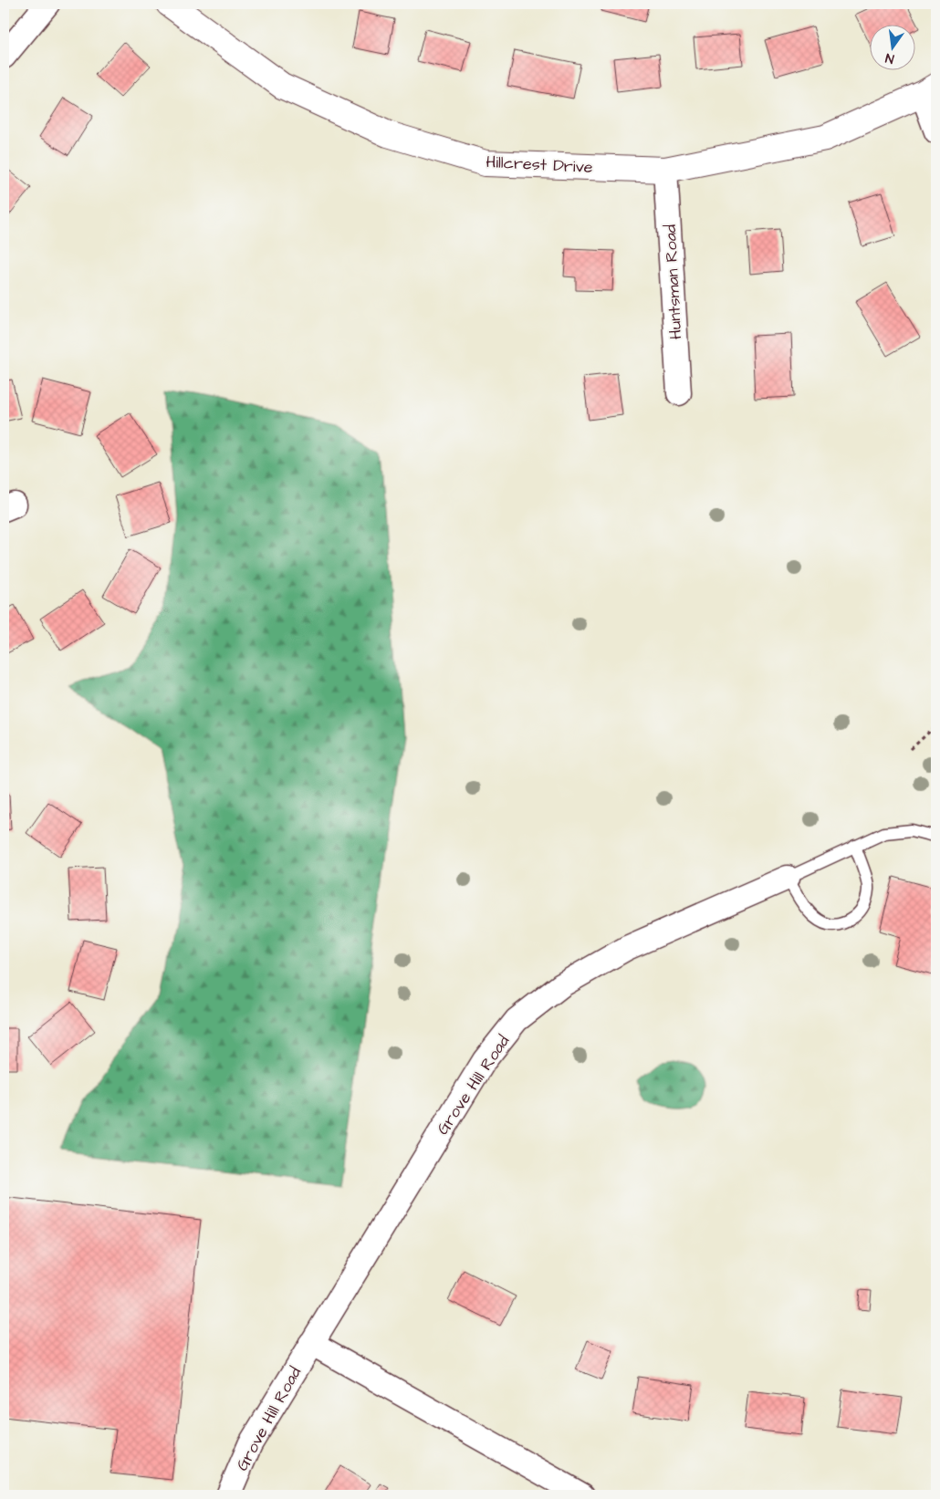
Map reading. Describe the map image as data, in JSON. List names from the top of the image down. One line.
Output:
{"streets":{"street":["Hillcrest Drive","Huntsman Road","Grove Hill Road"]},"crossings":[["Hillcrest Drive","Huntsman Road"]],"north":"bottom"}
